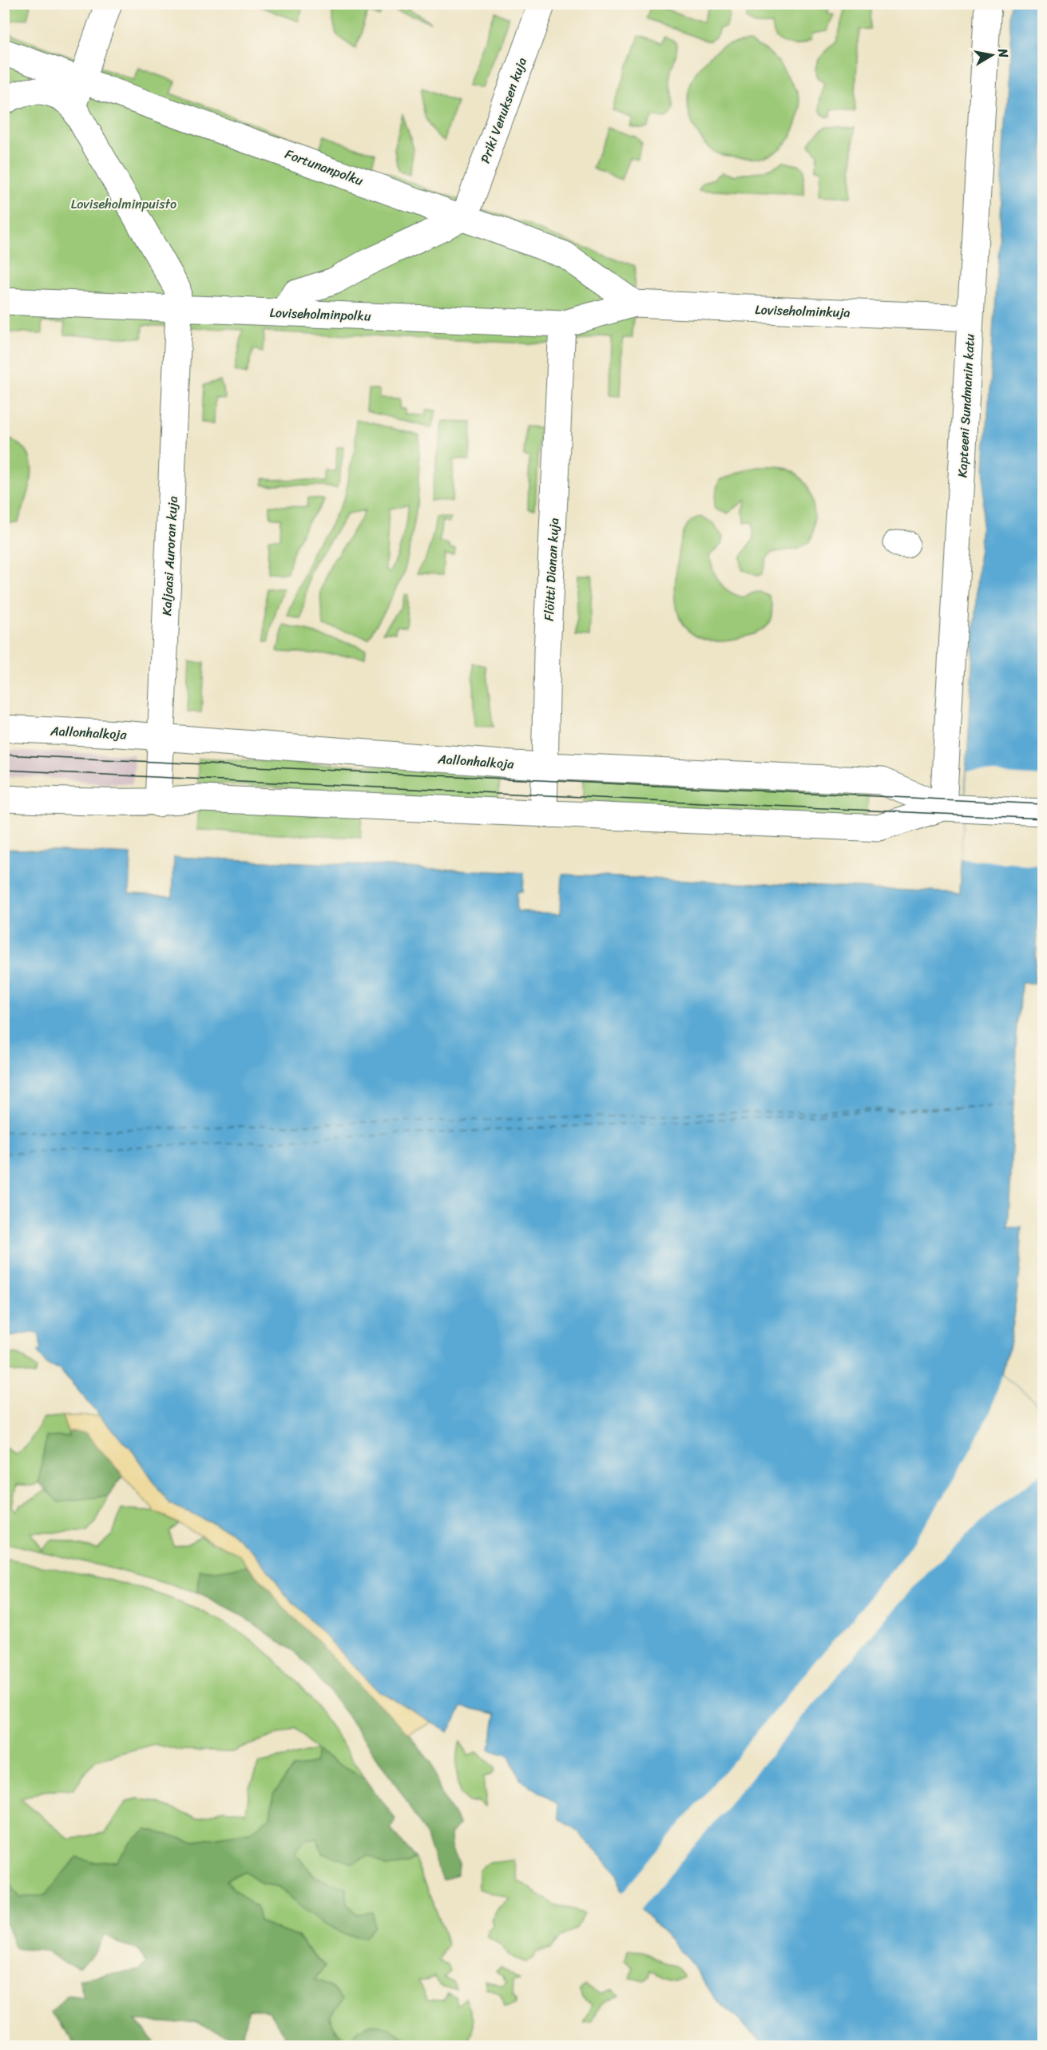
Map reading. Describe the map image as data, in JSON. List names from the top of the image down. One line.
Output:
{"streets":{"street":["Priki Venuksen kuja","Fortunanpolku","Loviseholminkuja","Loviseholminpolku","Kapteeni Sundmanin katu","Kaljaasi Auroran kuja","Flöitti Dianan kuja","Aallonhalkoja"]},"crossings":[["Priki Venuksen kuja","Fortunanpolku"],["Fortunanpolku","Loviseholminkuja"],["Fortunanpolku","Loviseholminpolku"],["Loviseholminkuja","Loviseholminpolku"],["Loviseholminkuja","Kapteeni Sundmanin katu"],["Loviseholminpolku","Kaljaasi Auroran kuja"],["Loviseholminpolku","Flöitti Dianan kuja"],["Kapteeni Sundmanin katu","Aallonhalkoja"],["Kaljaasi Auroran kuja","Aallonhalkoja"],["Flöitti Dianan kuja","Aallonhalkoja"]],"parks":["Loviseholminpuisto"],"north":"right"}
